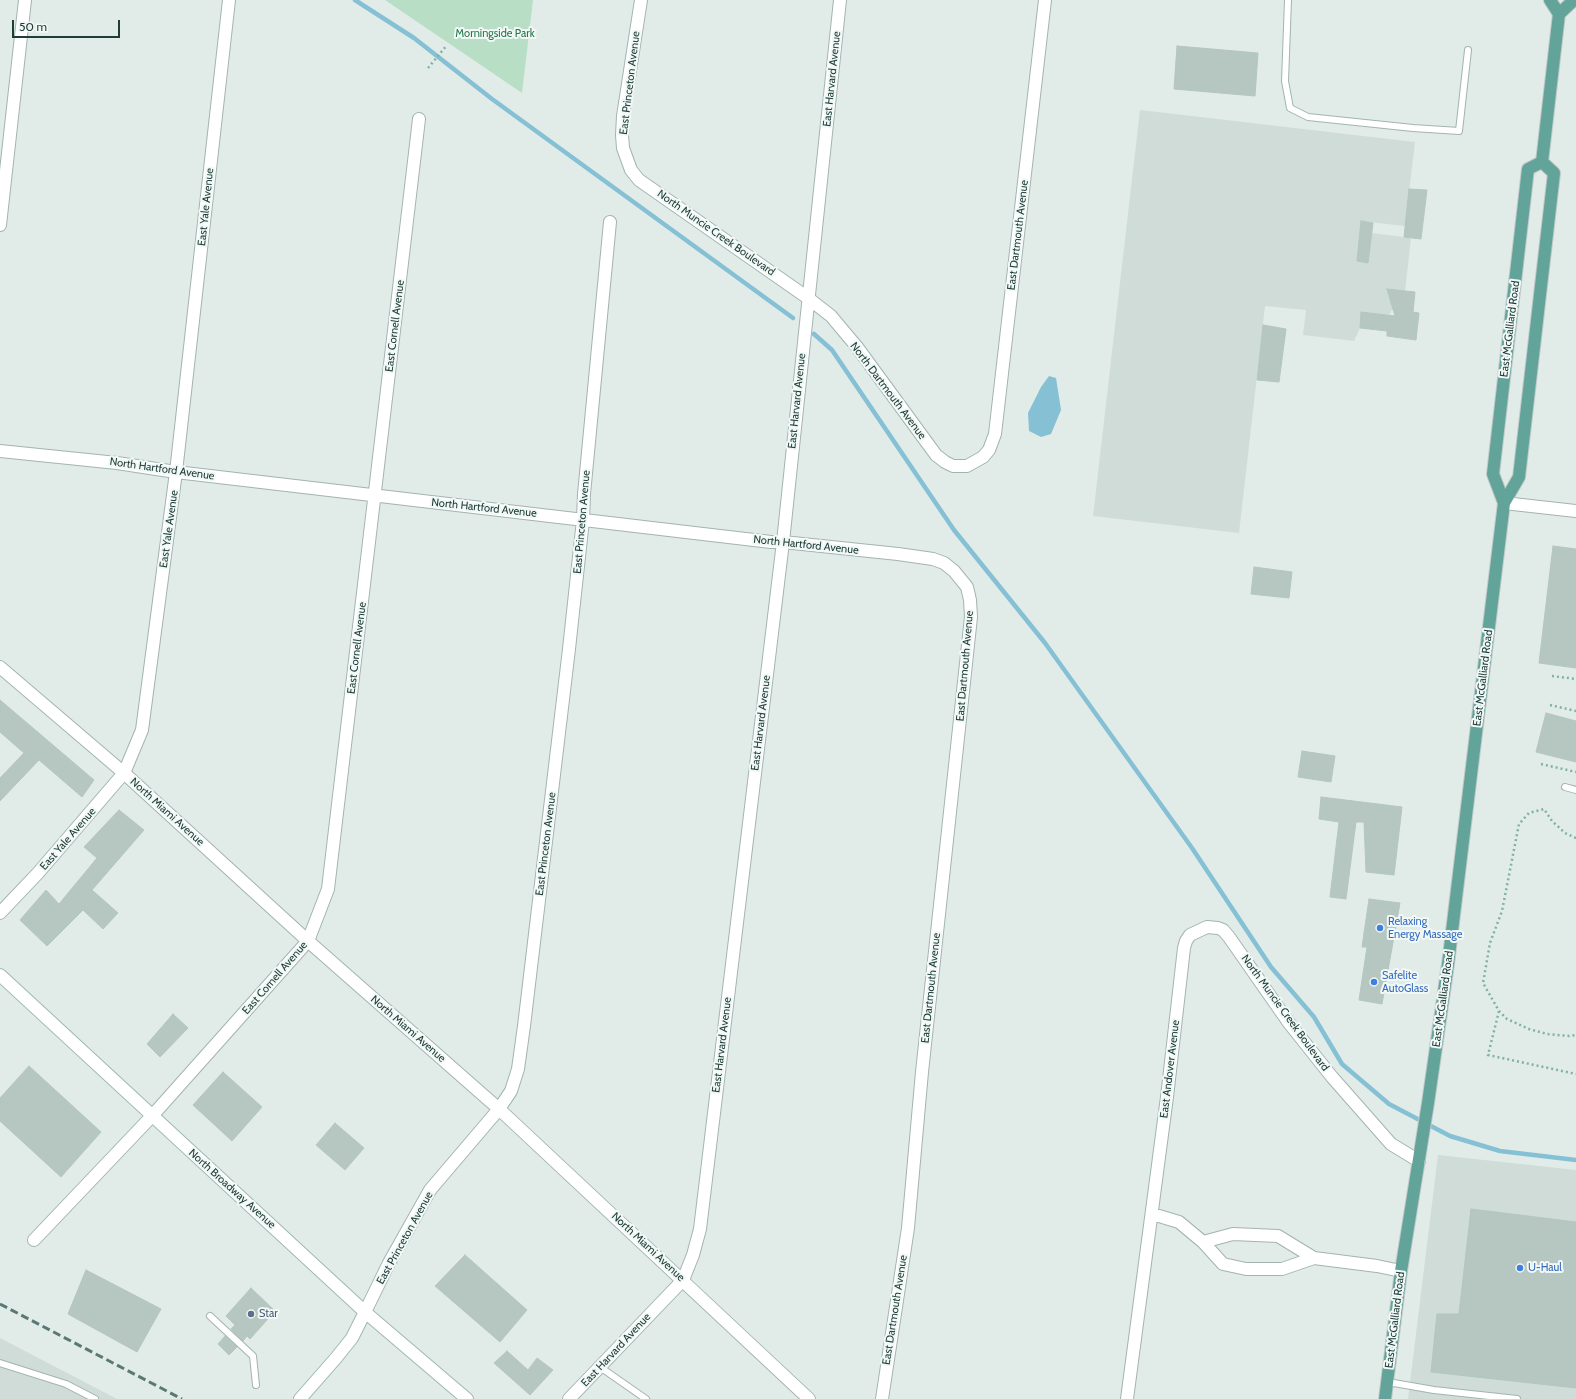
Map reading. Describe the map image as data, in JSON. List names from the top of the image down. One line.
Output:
{"streets":{"main road":["East McGalliard Road"],"street":["East Harvard Avenue","East Princeton Avenue","East Yale Avenue","North Muncie Creek Boulevard","East Dartmouth Avenue","East Cornell Avenue","North Dartmouth Avenue","North Hartford Avenue","North Miami Avenue","East Andover Avenue","North Broadway Avenue"]},"crossings":[["East Harvard Avenue","North Muncie Creek Boulevard"],["East Harvard Avenue","North Dartmouth Avenue"],["East Harvard Avenue","North Hartford Avenue"],["East Harvard Avenue","North Miami Avenue"],["East Princeton Avenue","North Muncie Creek Boulevard"],["East Princeton Avenue","North Hartford Avenue"],["East Princeton Avenue","North Miami Avenue"],["East Princeton Avenue","North Broadway Avenue"],["East Yale Avenue","North Hartford Avenue"],["East Yale Avenue","North Miami Avenue"],["North Muncie Creek Boulevard","East McGalliard Road"],["North Muncie Creek Boulevard","North Dartmouth Avenue"],["North Muncie Creek Boulevard","East Andover Avenue"],["East Dartmouth Avenue","North Dartmouth Avenue"],["East Dartmouth Avenue","North Hartford Avenue"],["East Cornell Avenue","North Hartford Avenue"],["East Cornell Avenue","North Miami Avenue"],["East Cornell Avenue","North Broadway Avenue"]],"parks":["Morningside Park"],"places":["Relaxing Energy Massage","Safelite AutoGlass","U-Haul","Star"],"scale_bar":"50 m"}
